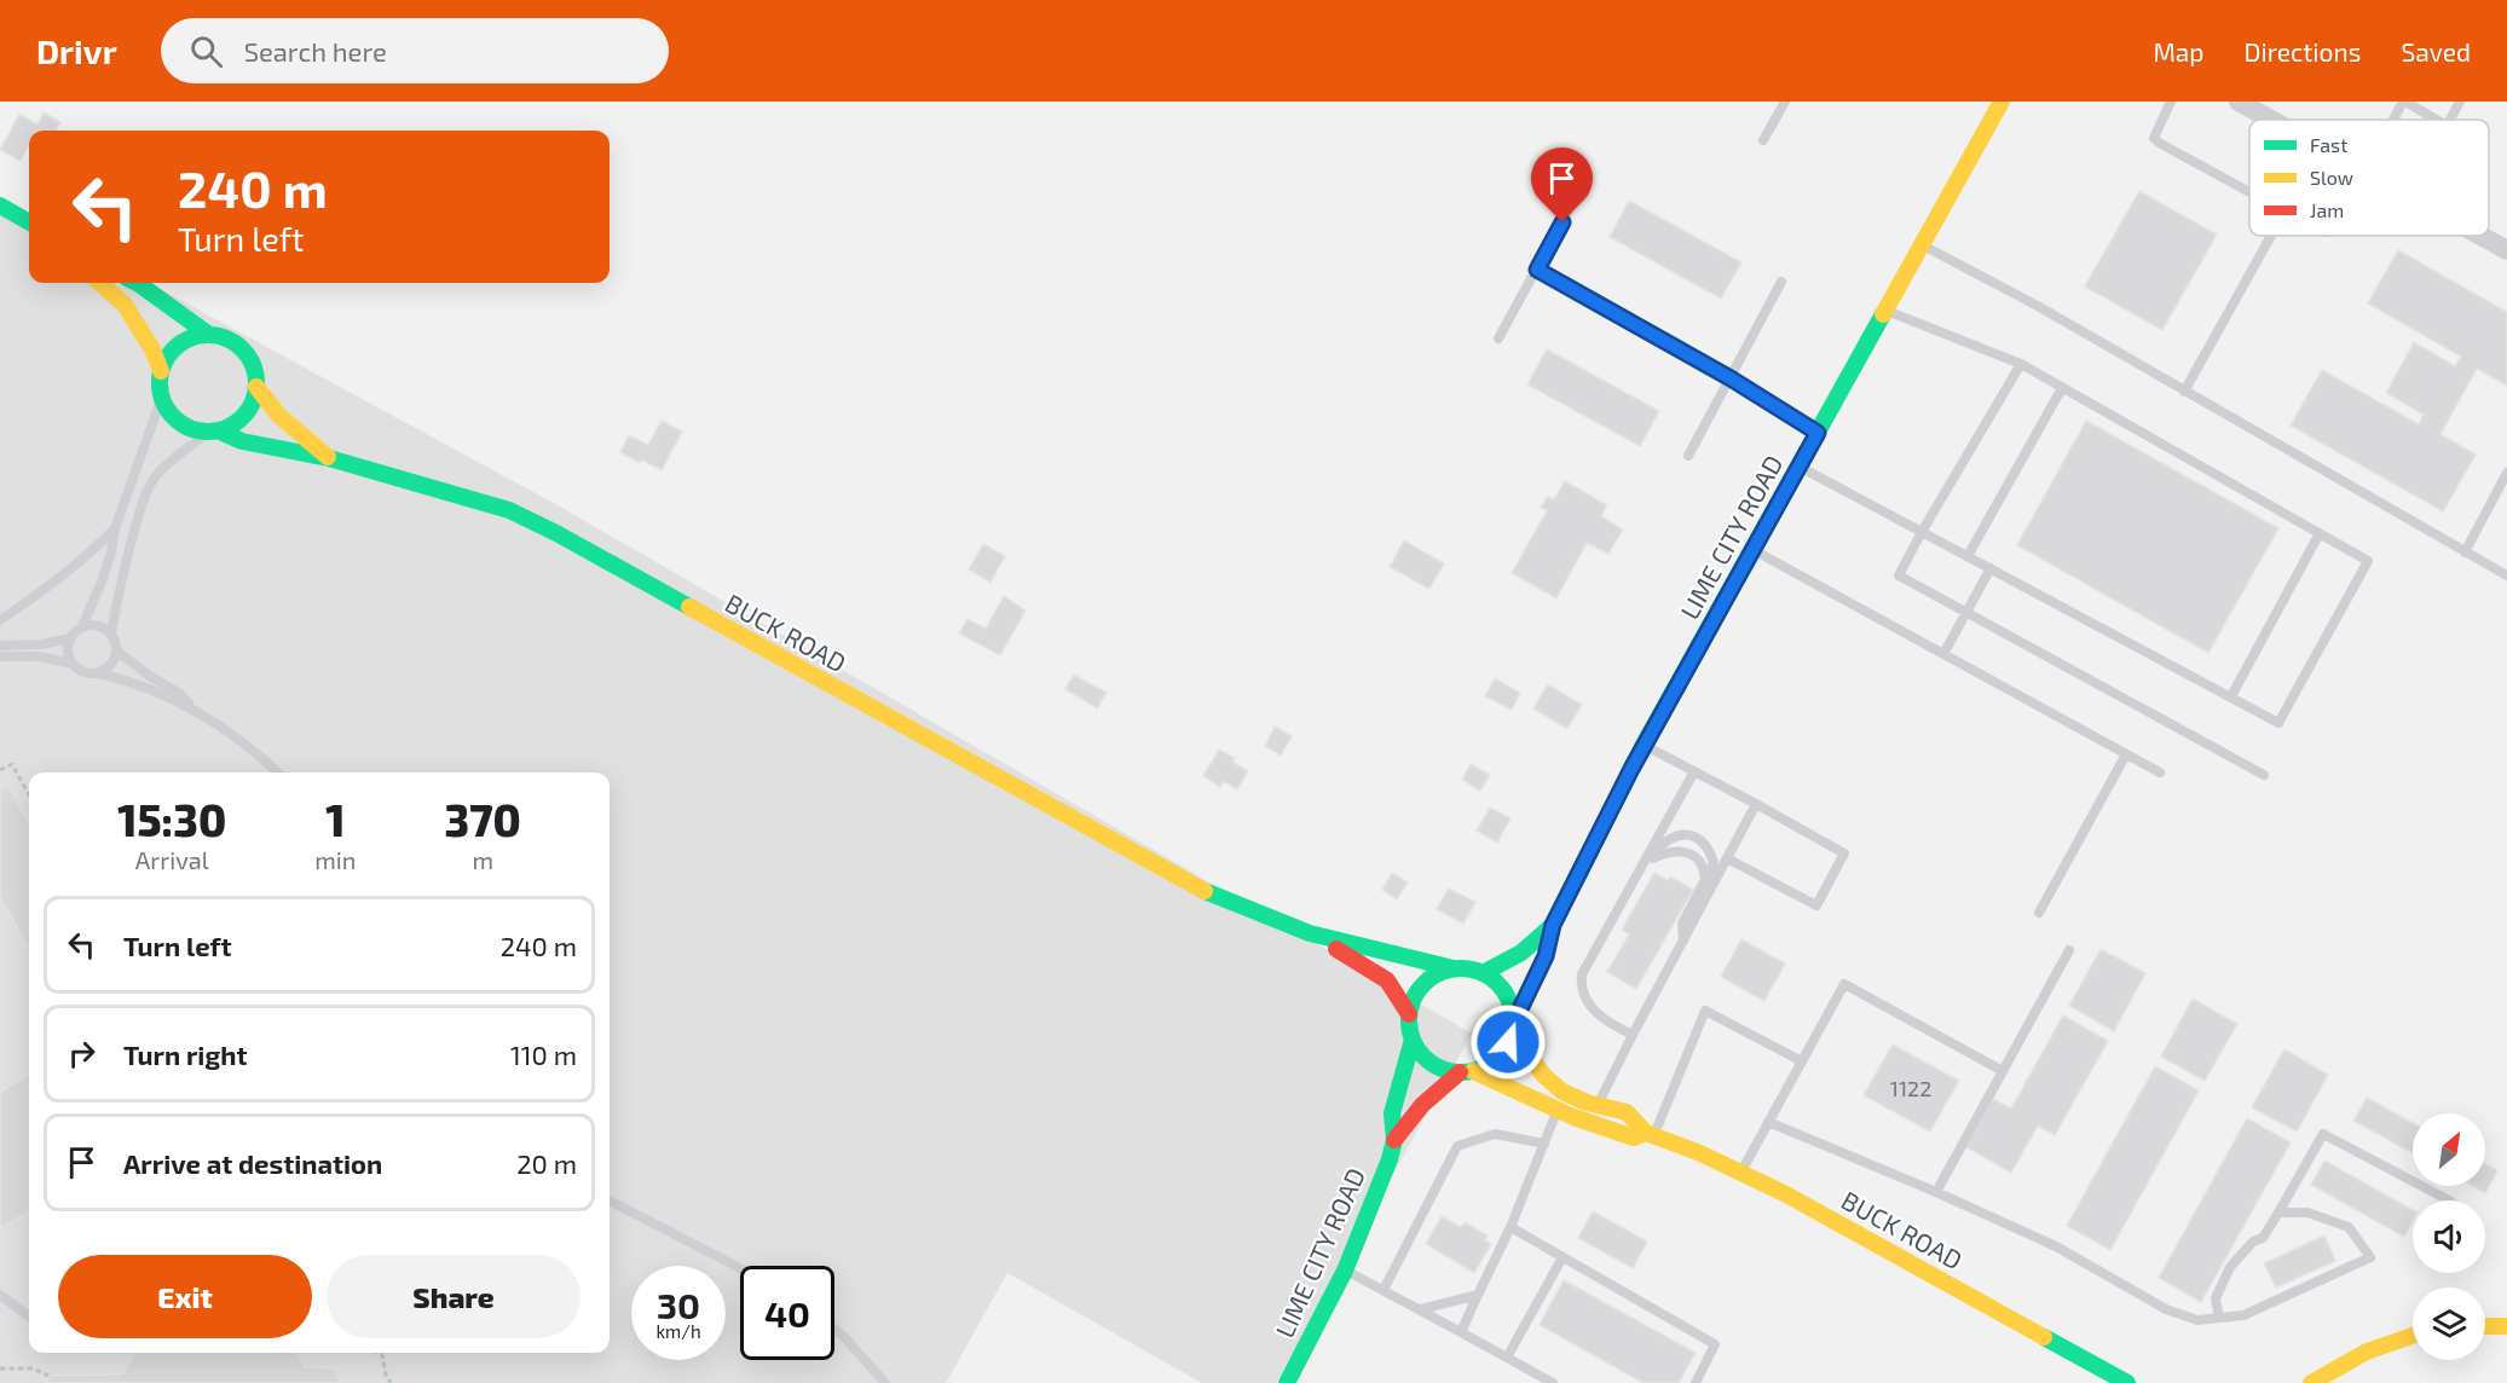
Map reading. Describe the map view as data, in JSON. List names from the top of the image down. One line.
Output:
{"streets":{"main road":["LIME CITY ROAD","BUCK ROAD"]},"crossings":[["LIME CITY ROAD","BUCK ROAD"]],"house_numbers":["1122"],"legend":["Fast","Slow","Jam"],"north":"top right","page":{"header":"Drivr","search":"Search here","nav":["Map","Directions","Saved"],"turn":["240 m","Turn left"],"eta":["15:30","Arrival","1","min","370","m"],"list":[{"name":"Turn left","value":"240 m"},{"name":"Turn right","value":"110 m"},{"name":"Arrive at destination","value":"20 m"}],"buttons":["Exit","Share"],"speed":"30 km/h","limit":"40"}}
